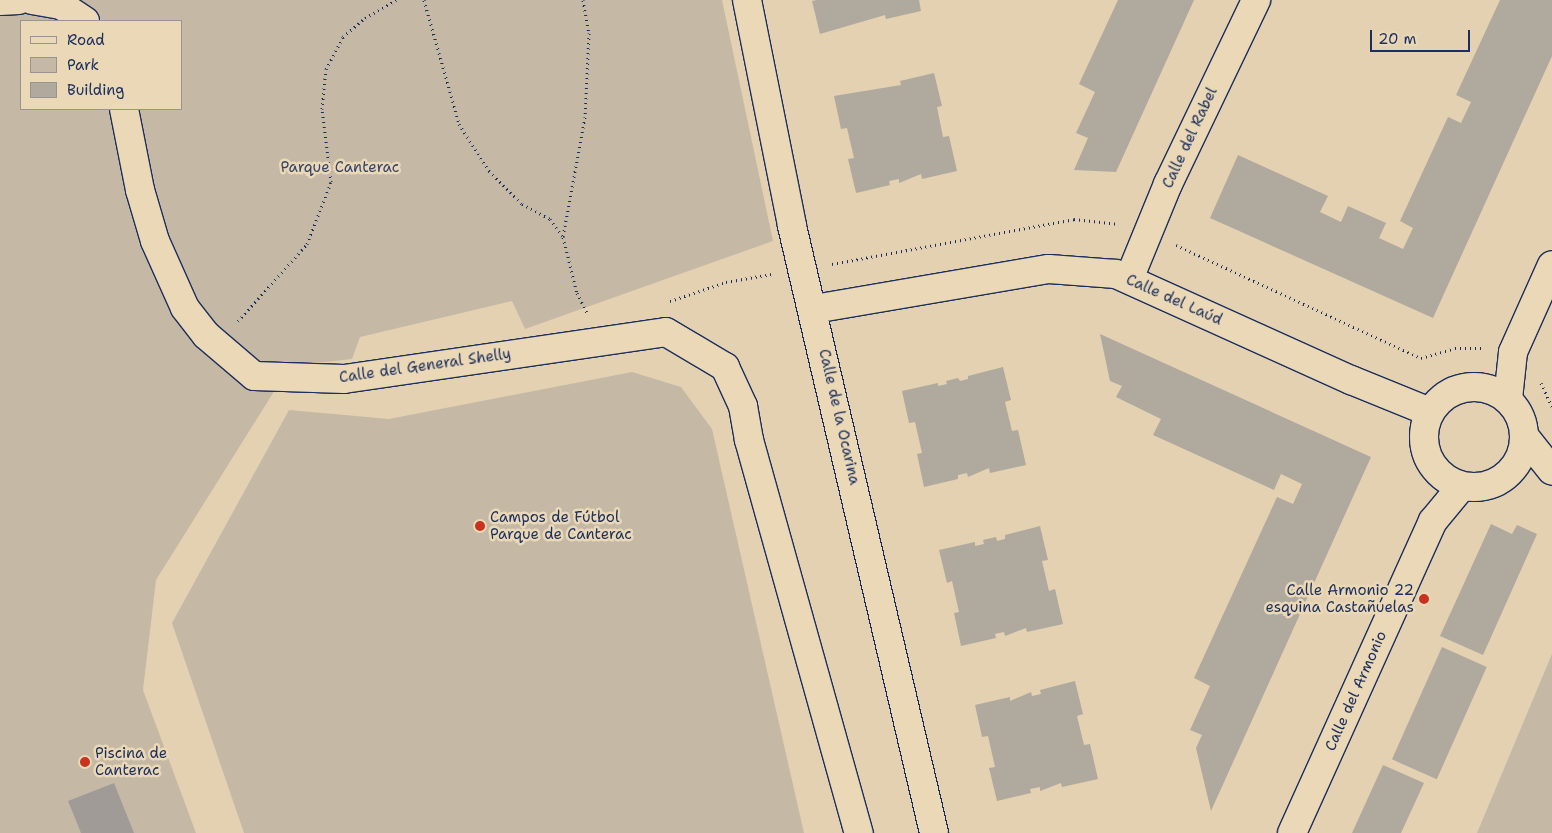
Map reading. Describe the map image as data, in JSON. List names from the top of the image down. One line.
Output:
{"streets":{"street":["Calle del Rabel","Calle del Laúd","Calle del General Shelly","Calle de la Ocarina","Calle del Armonio"]},"crossings":[["Calle del Rabel","Calle del Laúd"],["Calle del Laúd","Calle de la Ocarina"],["Calle del Laúd","Calle del Armonio"]],"parks":["Parque Canterac"],"places":["Campos de Fútbol Parque de Canterac","Calle Armonio 22 esquina Castañuelas","Piscina de Canterac"],"legend":["Road","Park","Building"],"scale_bar":"20 m"}
